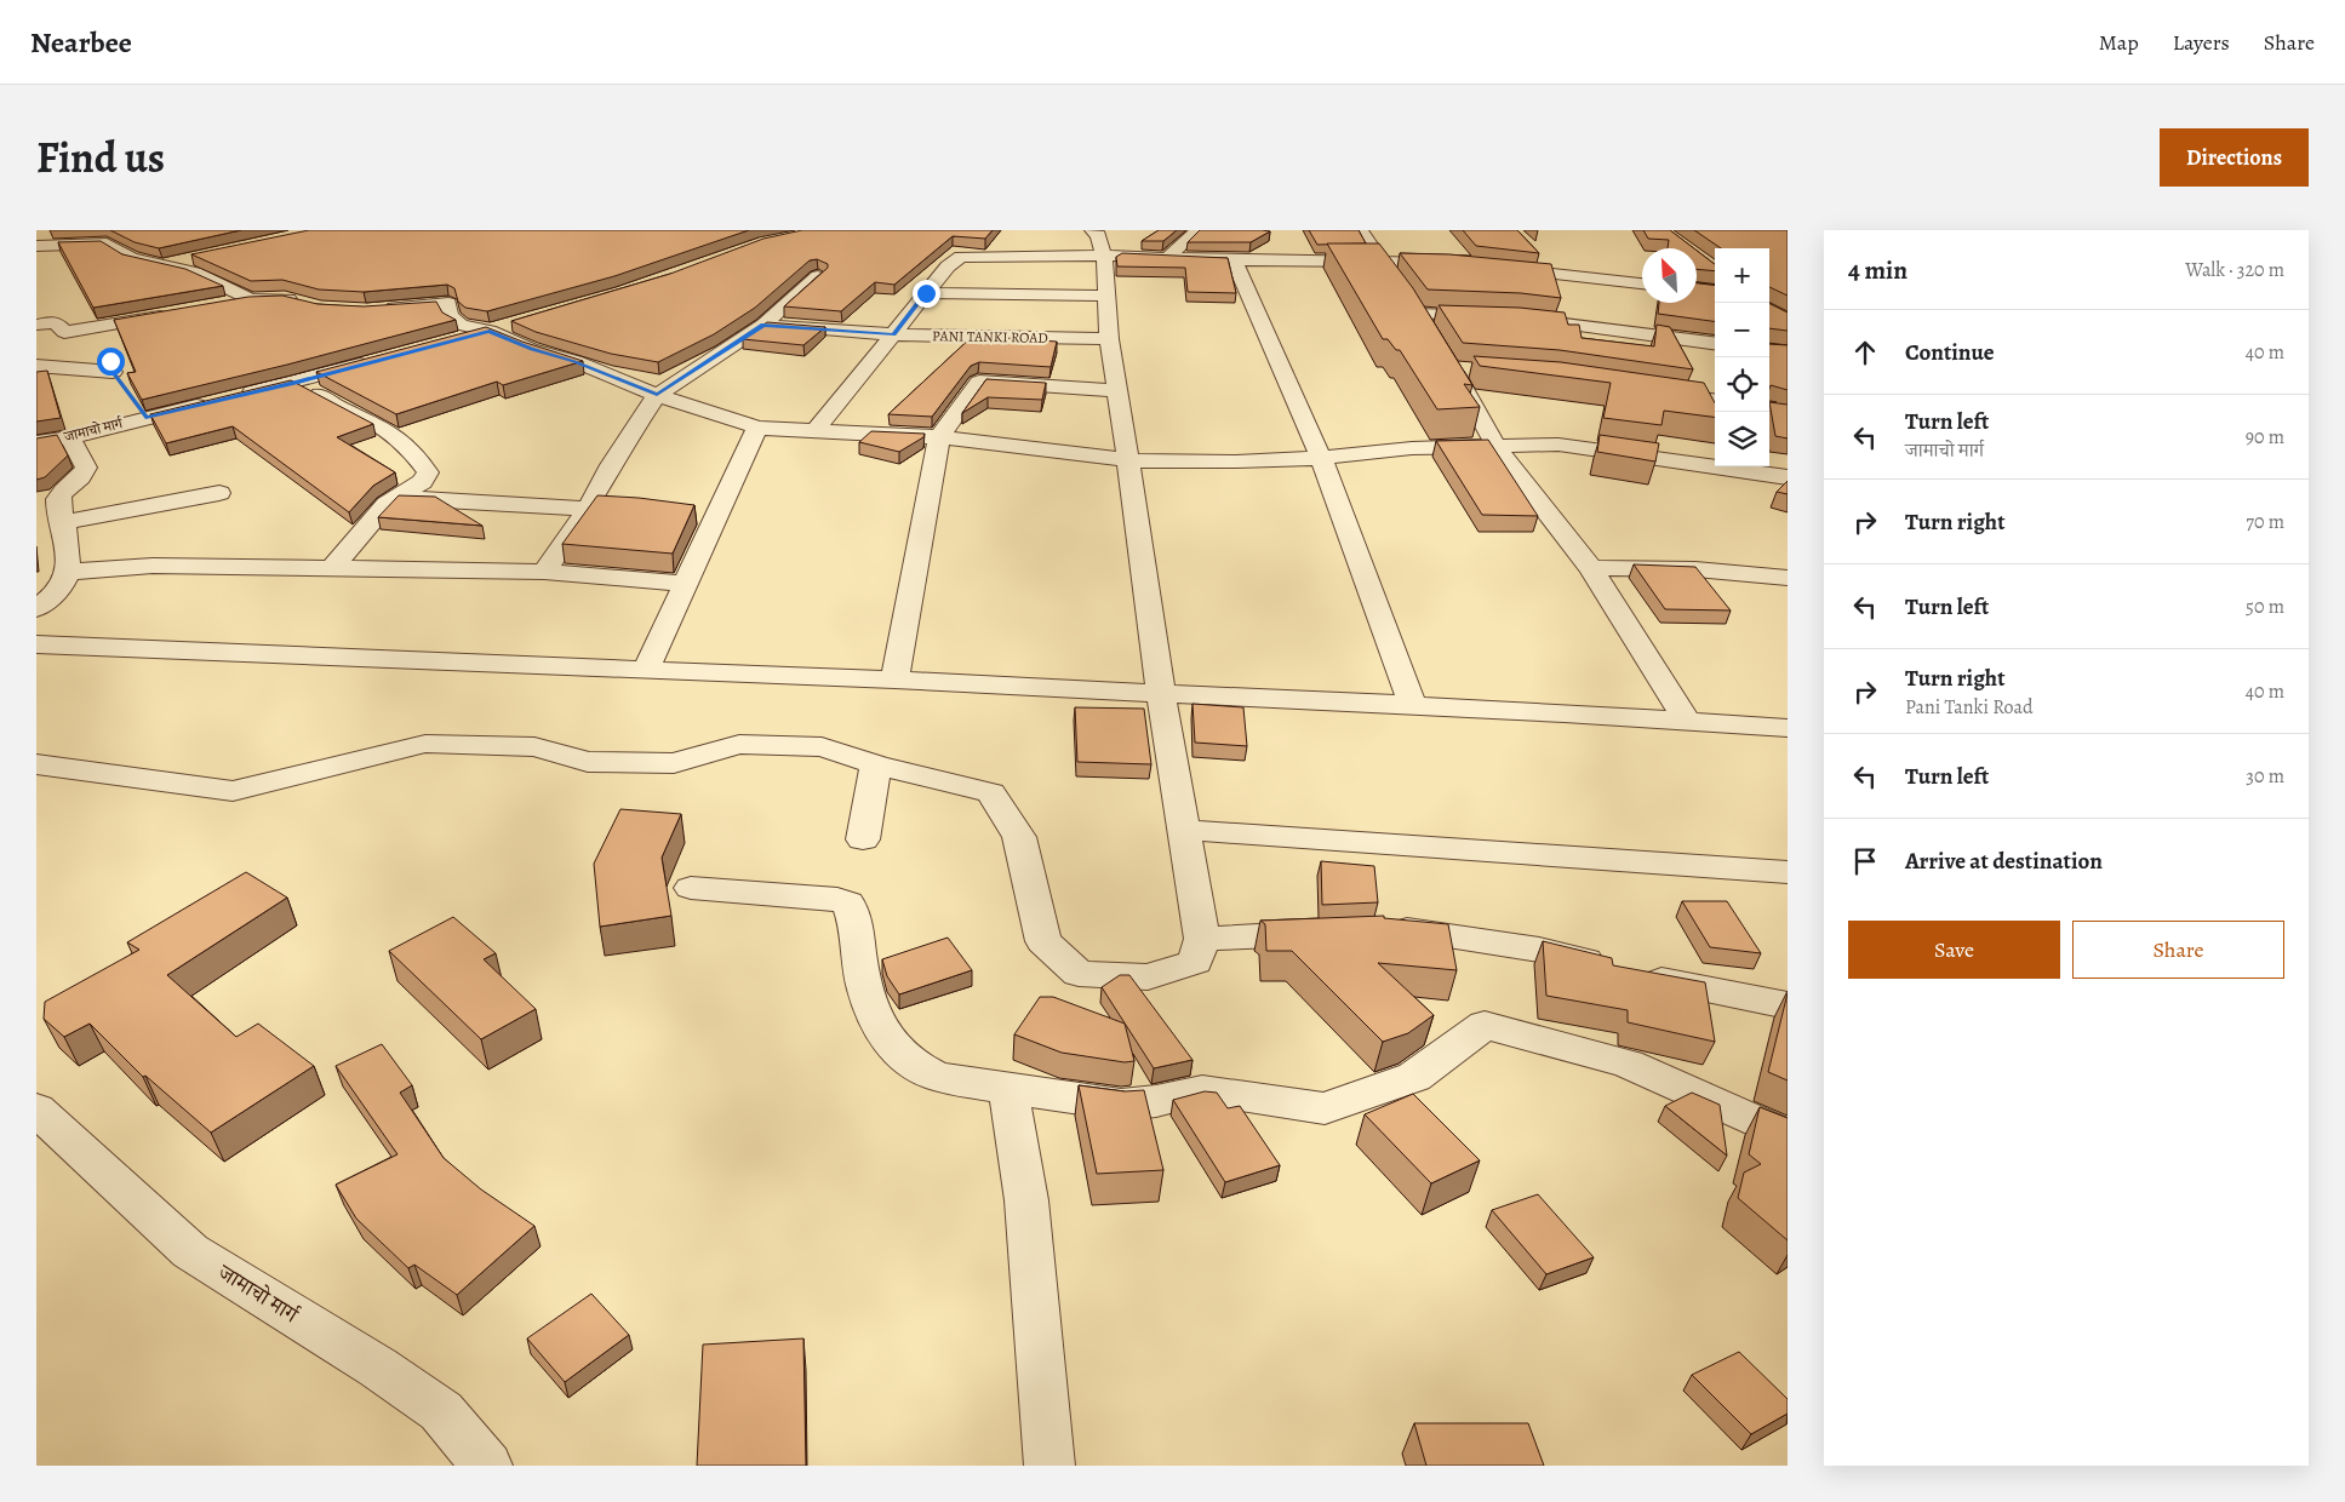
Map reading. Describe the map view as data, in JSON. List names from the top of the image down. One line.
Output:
{"streets":{"street":["PANI TANKI ROAD","जामाचो मार्ग"]},"north":"top left","page":{"header":"Nearbee","nav":["Map","Layers","Share"],"title":"Find us","buttons":["Directions",["Save","Share"]],"heading":["4 min","Walk · 320 m"],"map_buttons":["+","−"],"list":[["Continue","40 m"],["Turn left","जामाचो मार्ग","90 m"],["Turn right","70 m"],["Turn left","50 m"],["Turn right","Pani Tanki Road","40 m"],["Turn left","30 m"],"Arrive at destination"]}}
